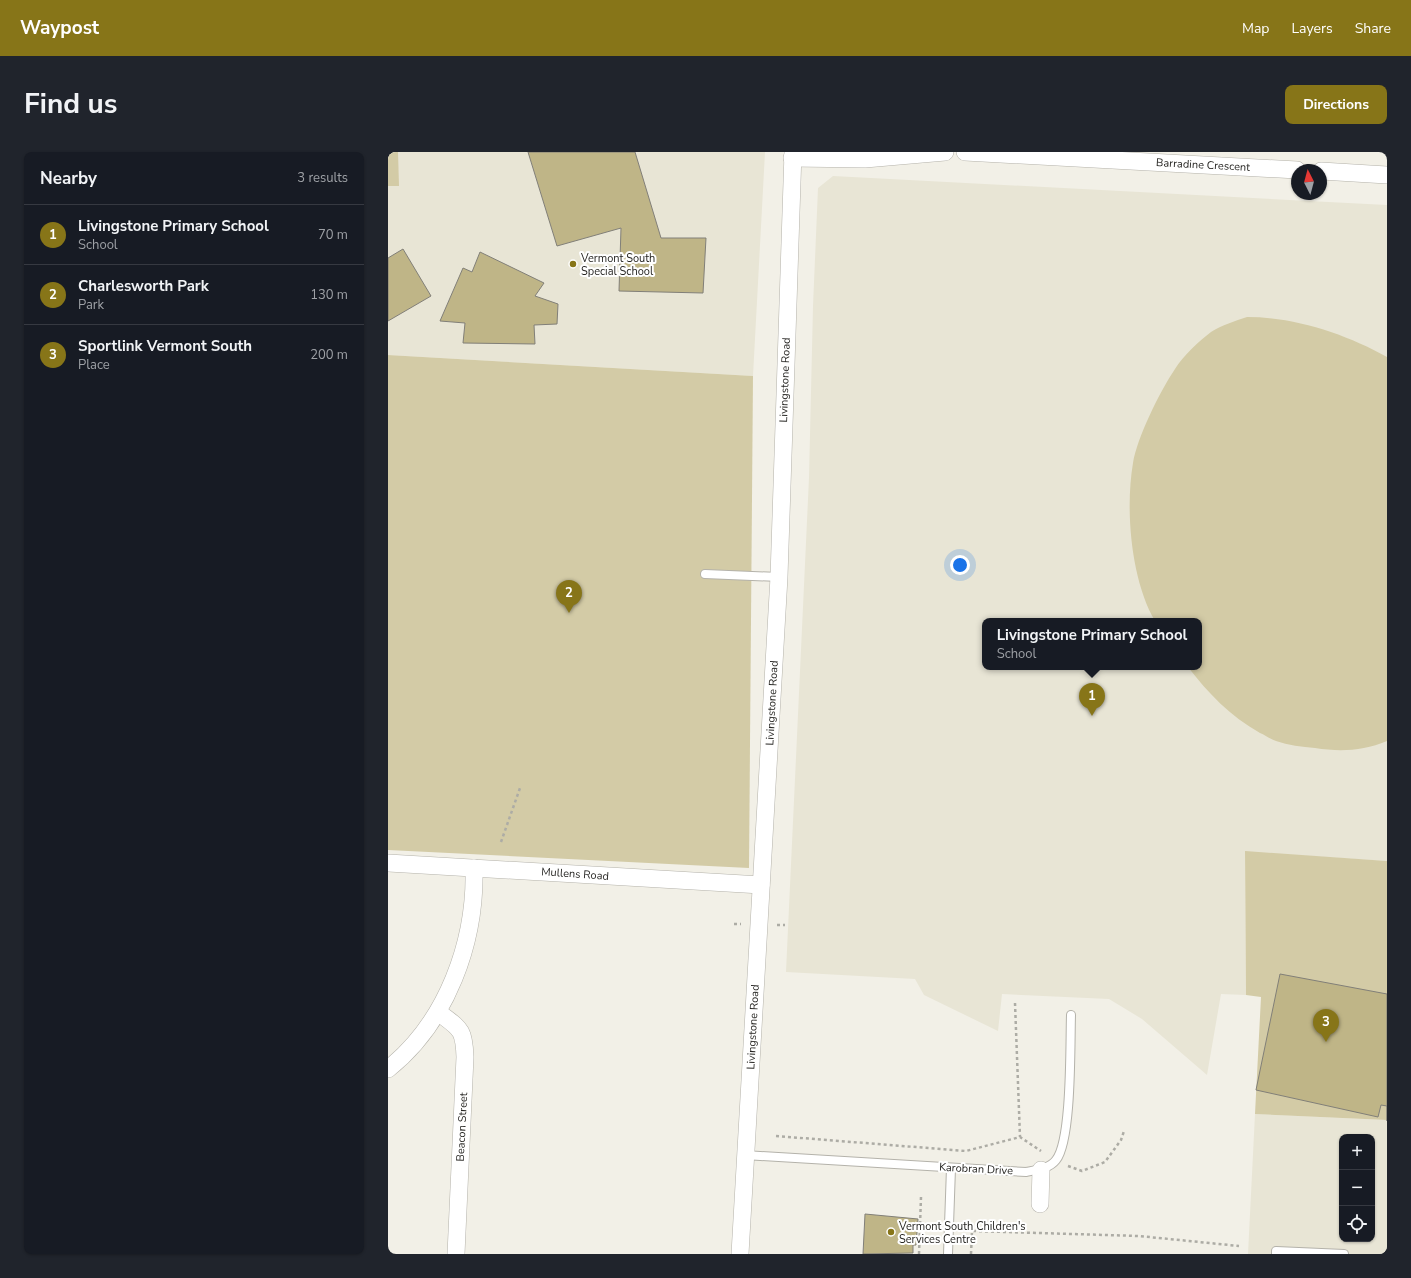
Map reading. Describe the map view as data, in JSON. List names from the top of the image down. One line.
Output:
{"streets":{"street":["Barradine Crescent","Livingstone Road","Mullens Road","Beacon Street"],"lane":["Karobran Drive"]},"crossings":[["Livingstone Road","Mullens Road"],["Livingstone Road","Karobran Drive"]],"places":["Vermont South Special School","Vermont South Children's Services Centre"],"north":"top","page":{"header":"Waypost","nav":["Map","Layers","Share"],"title":"Find us","buttons":"Directions","heading":["Nearby","3 results"],"list":[{"mark":"1","name":"Livingstone Primary School","note":"School","value":"70 m"},{"mark":"2","name":"Charlesworth Park","note":"Park","value":"130 m"},{"mark":"3","name":"Sportlink Vermont South","note":"Place","value":"200 m"}],"pins":["2","1","3"],"popup":["Livingstone Primary School","School"],"map_buttons":["+","−"]}}
